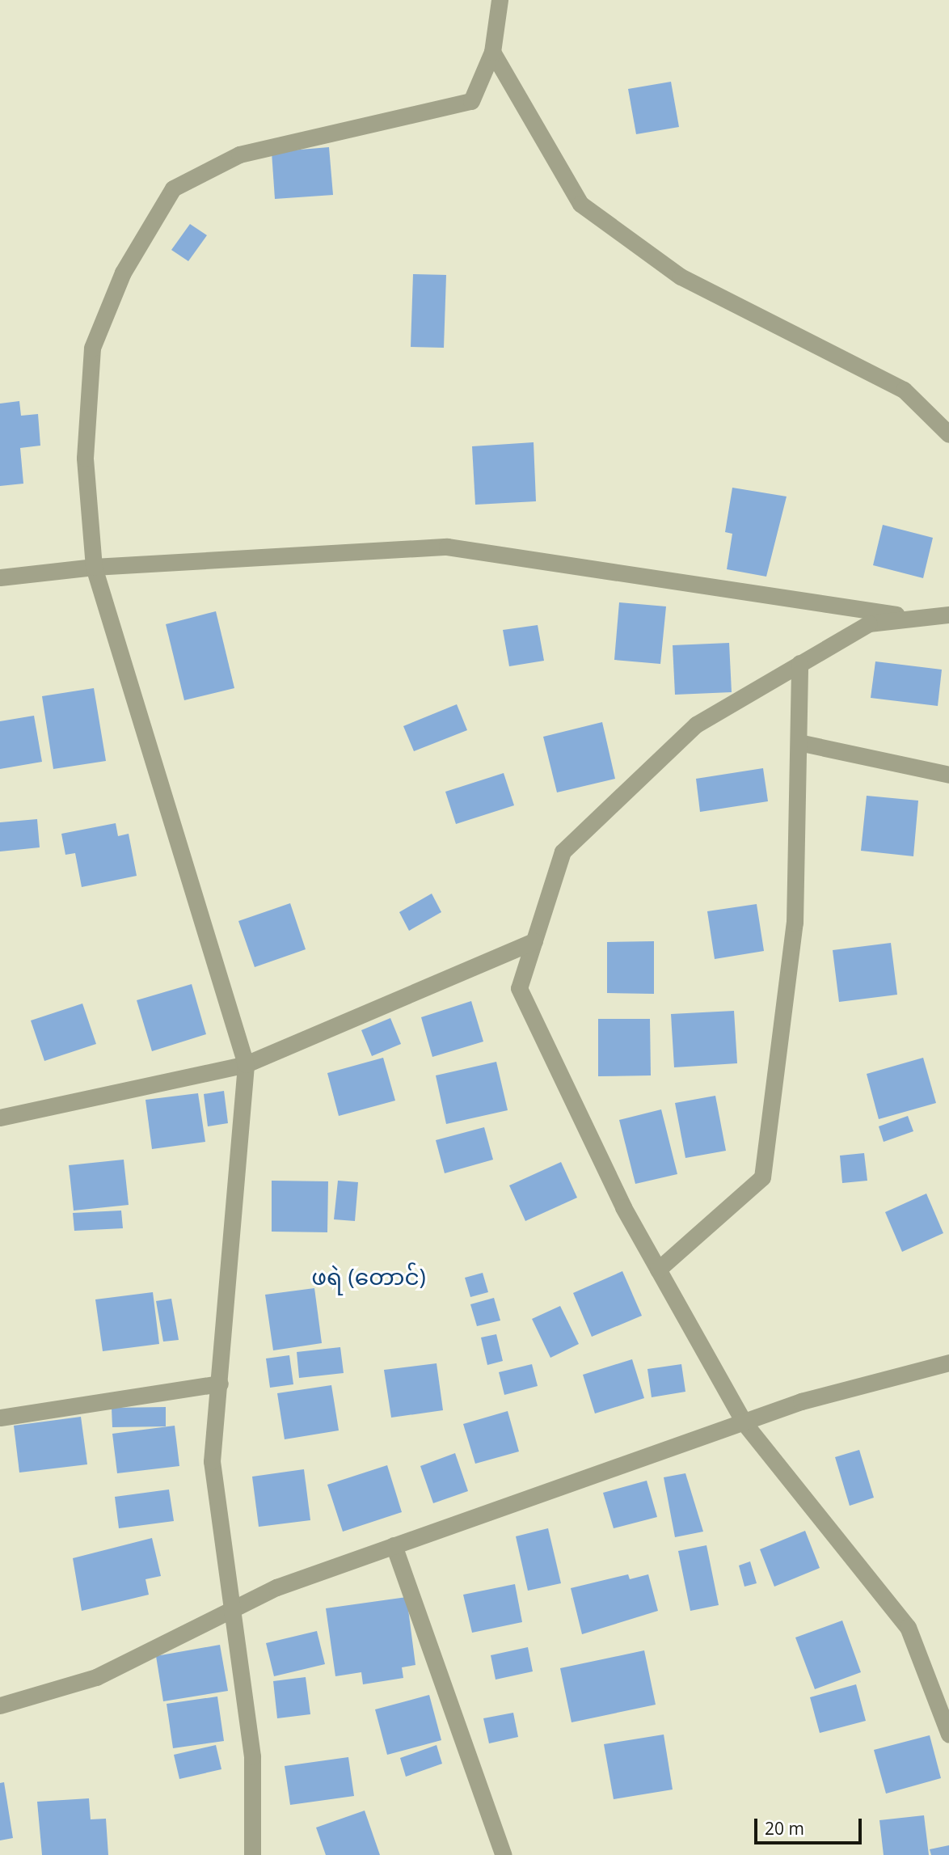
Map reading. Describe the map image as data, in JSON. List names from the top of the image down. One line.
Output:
{"districts":["ဖရဲ (တောင်)"],"scale_bar":"20 m"}
